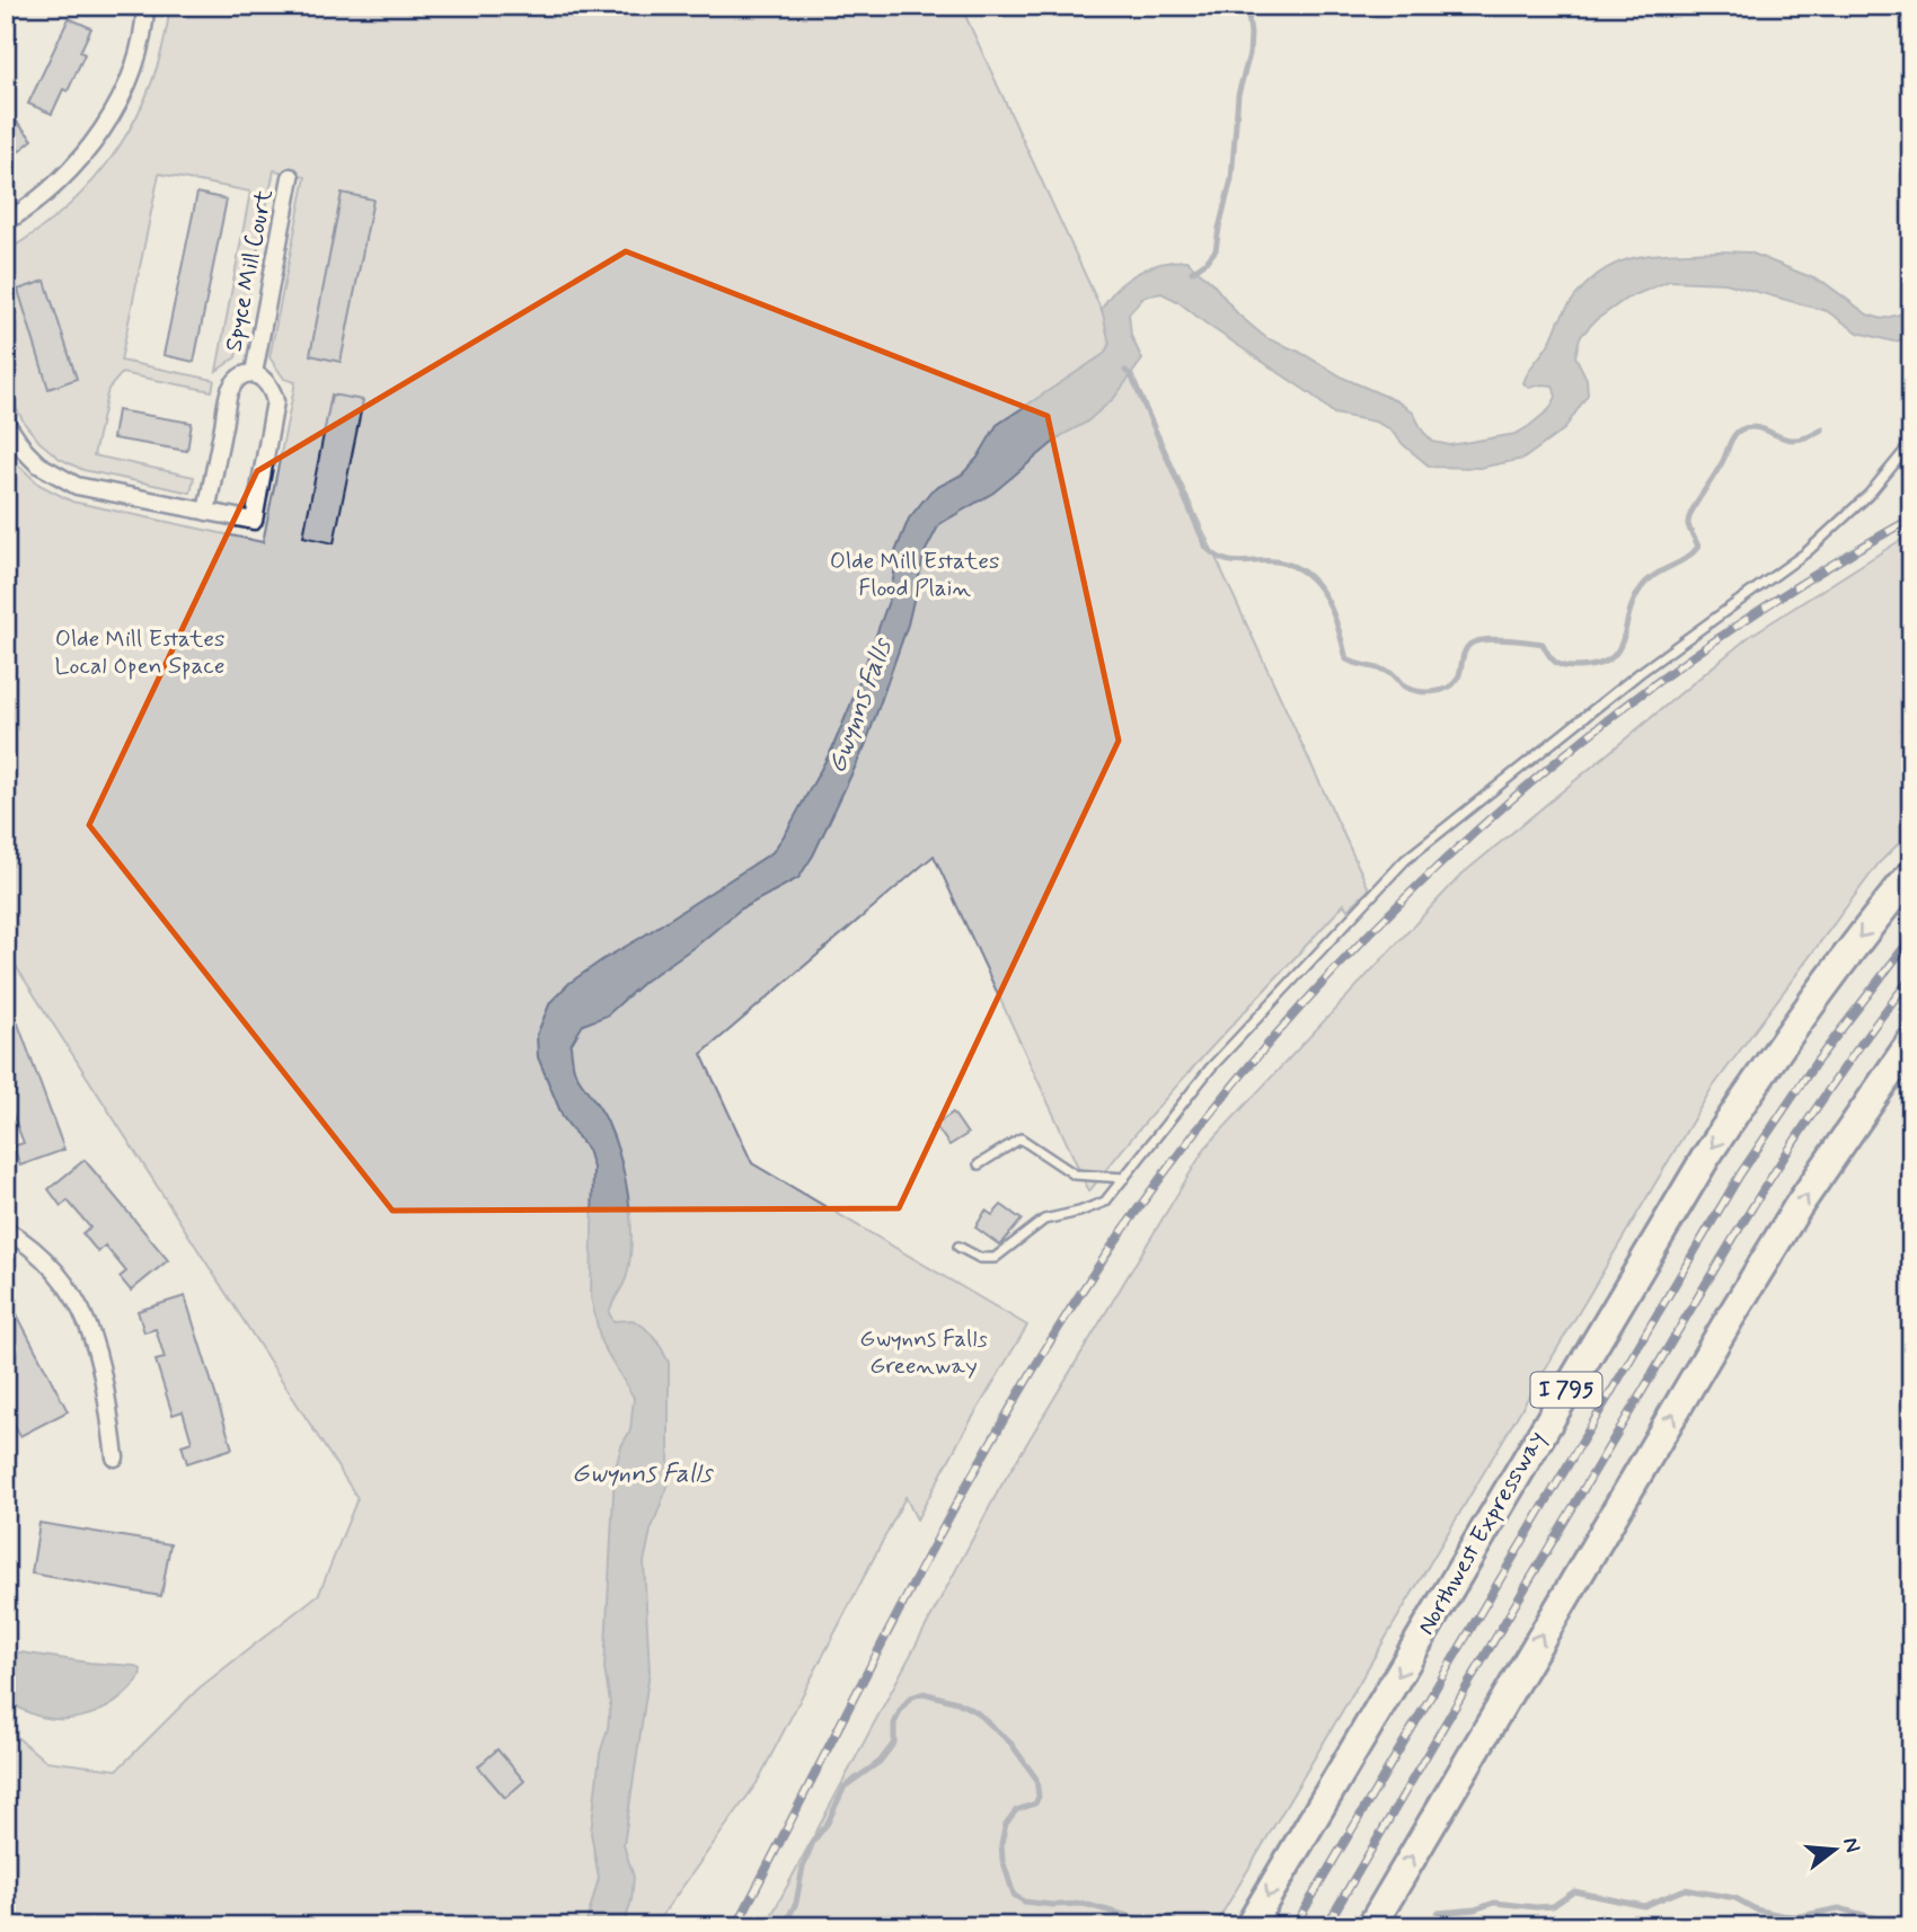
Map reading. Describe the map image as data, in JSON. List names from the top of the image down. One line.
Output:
{"streets":{"highway":["I 795","Northwest Expressway"],"street":["Spyce Mill Court"]},"water":["Gwynns Falls"],"parks":["Olde Mill Estates Flood Plain","Olde Mill Estates Local Open Space","Gwynns Falls Greenway"],"north":"right"}
